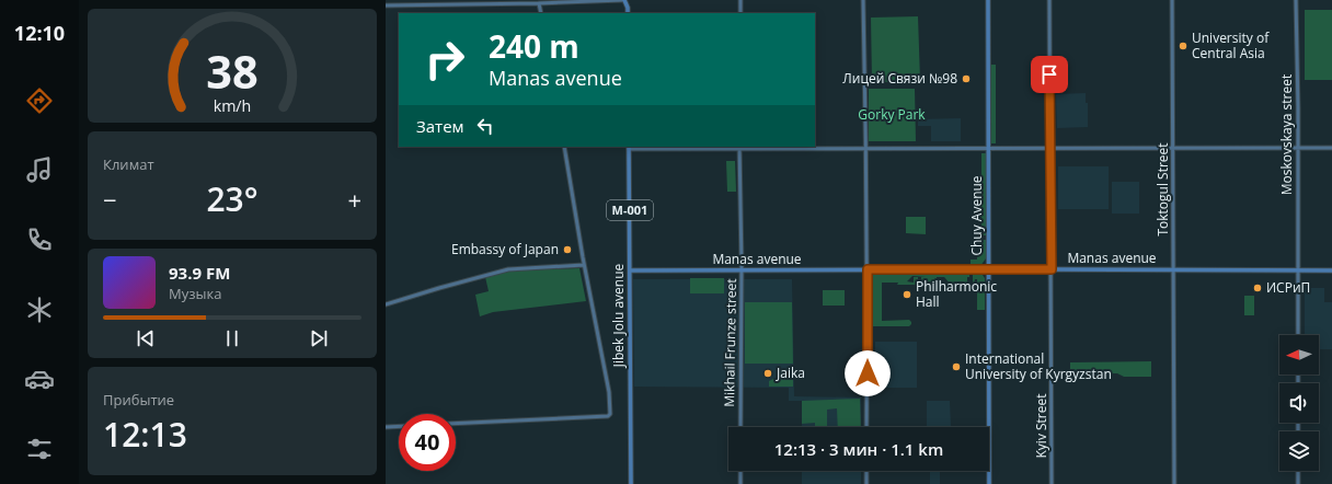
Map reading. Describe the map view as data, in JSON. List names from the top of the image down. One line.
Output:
{"streets":{"main road":["Moskovskaya street","Toktogul Street","М-001","Chuy Avenue","Manas avenue","Jibek Jolu avenue","Mikhail Frunze street","Kyiv Street"]},"crossings":[["Moskovskaya street","Manas avenue"],["Toktogul Street","Manas avenue"],["Chuy Avenue","Manas avenue"],["Manas avenue","Jibek Jolu avenue"],["Manas avenue","Mikhail Frunze street"],["Manas avenue","Kyiv Street"]],"parks":["Gorky Park"],"places":["University of Central Asia","Лицей Связи №98","Embassy of Japan","ИСРиП","Philharmonic Hall","International University of Kyrgyzstan","Jaika"],"north":"left","page":{"tabs":"12:10","turn":["240 m","Manas avenue"],"then":"Затем","tile":["Климат",["Прибытие","12:13"]],"heat":["−","23°","+"],"song":["93.9 FM","Музыка"],"limit":"40","trip":"12:13 · 3 мин · 1.1 km","gauge":["38","km/h"]}}
